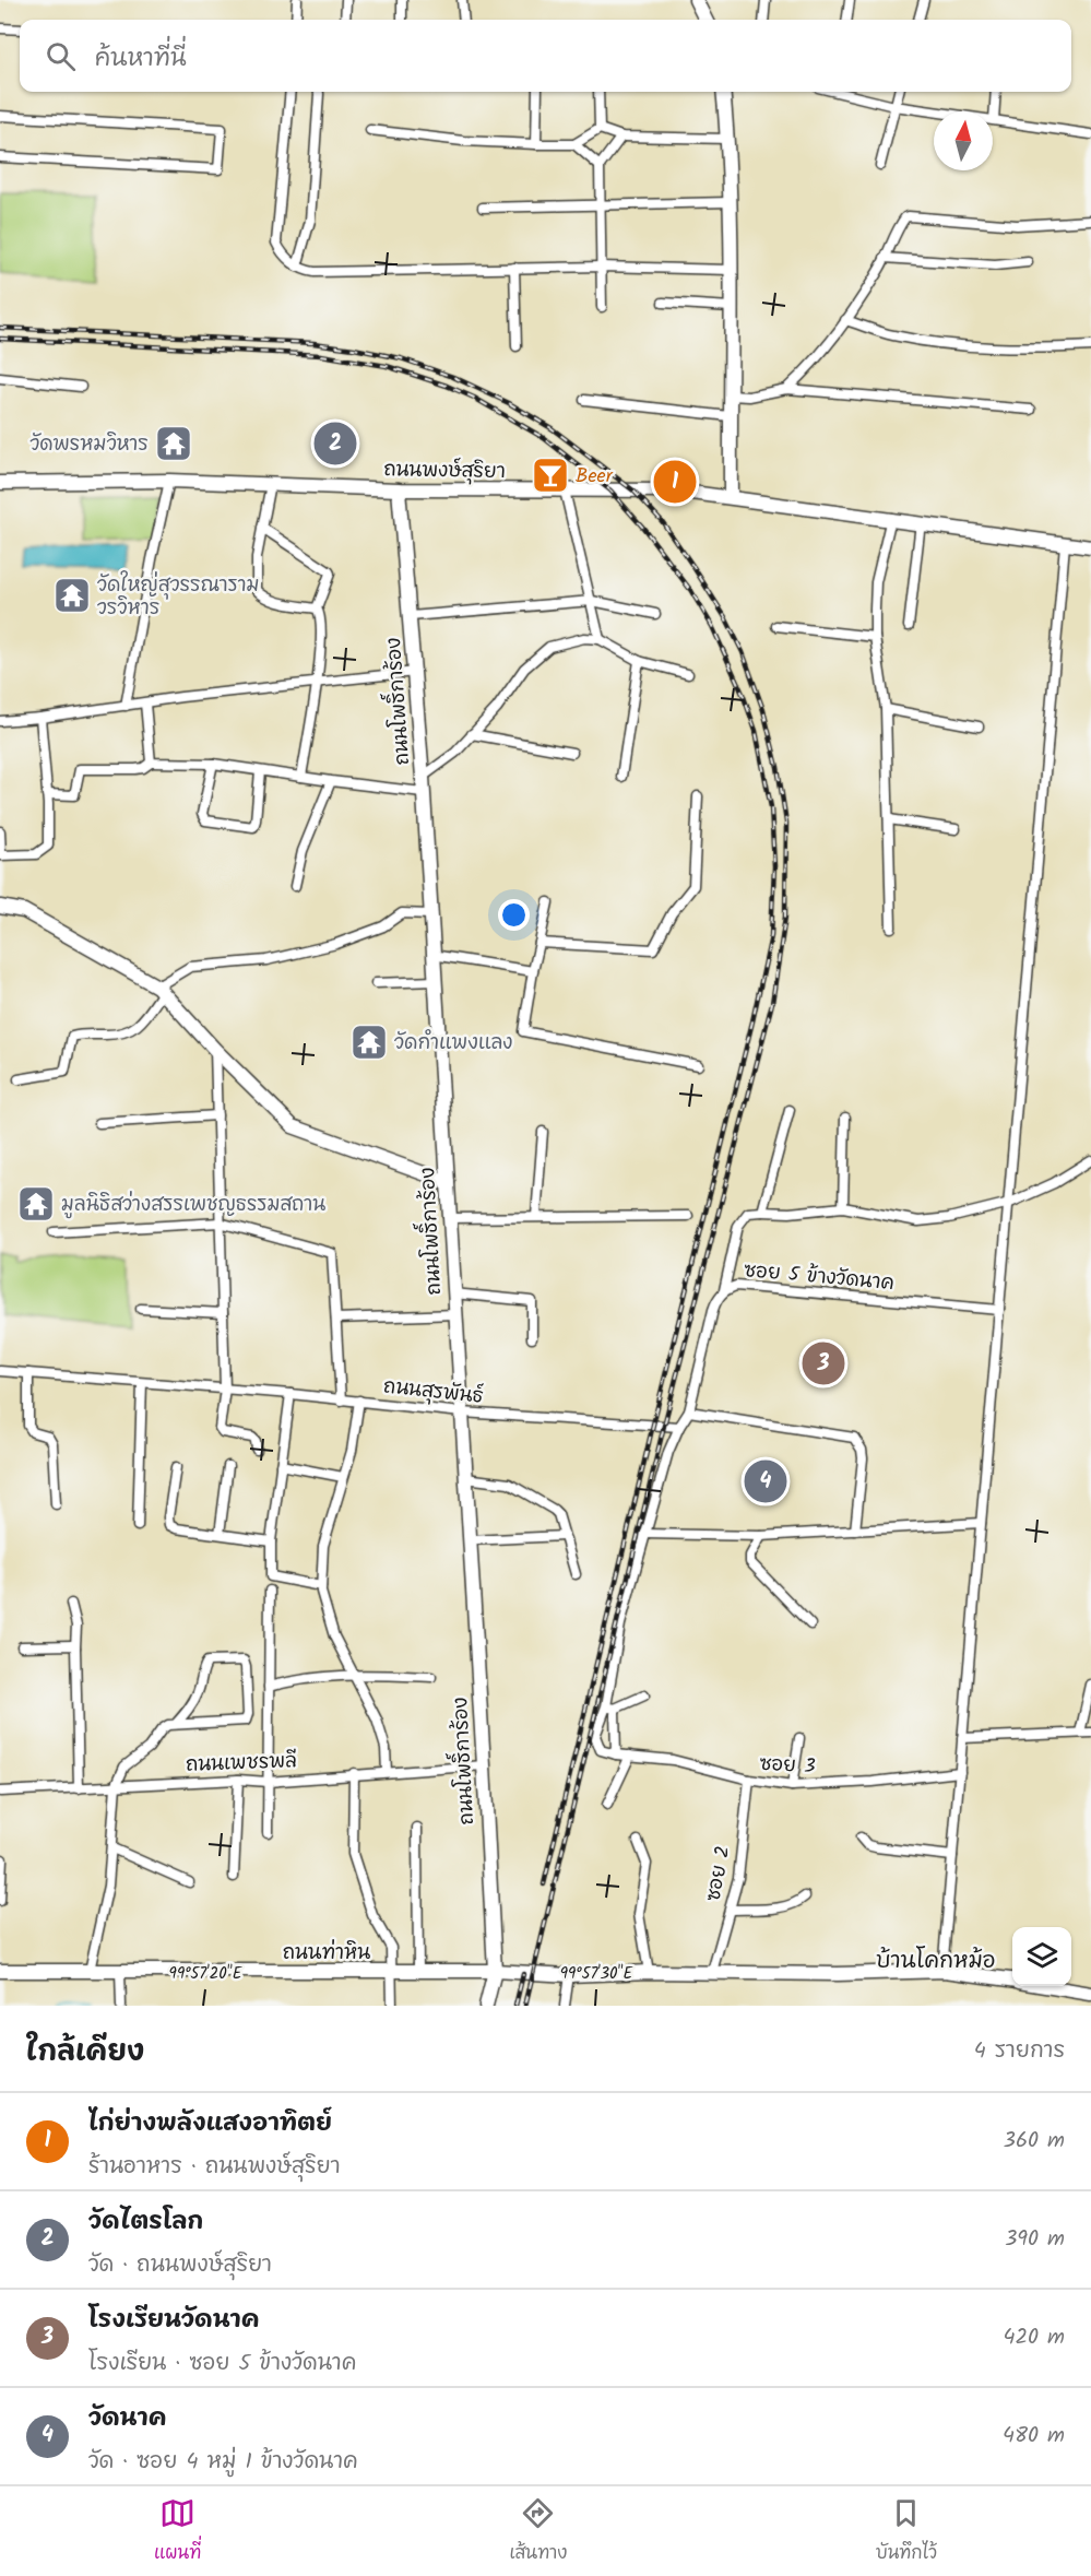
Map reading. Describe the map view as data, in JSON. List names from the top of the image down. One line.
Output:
{"streets":{"street":["ถนนพงษ์สุริยา","ถนนโพธิ์การ้อง","ซอย 5 ข้างวัดนาค","ถนนสุรพันธ์","ถนนเพชรพลี","ซอย 3","ซอย 2","ถนนท่าหิน"]},"crossings":[["ถนนพงษ์สุริยา","ถนนโพธิ์การ้อง"],["ถนนโพธิ์การ้อง","ถนนสุรพันธ์"],["ถนนโพธิ์การ้อง","ถนนเพชรพลี"],["ถนนโพธิ์การ้อง","ถนนท่าหิน"],["ซอย 3","ซอย 2"],["ซอย 2","ถนนท่าหิน"]],"districts":["บ้านโคกหม้อ"],"places":{"temple":["วัดพรหมวิหาร","วัดใหญ่สุวรรณาราม วรวิหาร","วัดกำแพงแลง","มูลนิธิสว่างสรรเพชญธรรมสถาน"],"bar":["Beer"]},"north":"top","page":{"search":"ค้นหาที่นี่","pins":["2","1","3","4"],"heading":["ใกล้เคียง","4 รายการ"],"list":[{"mark":"1","name":"ไก่ย่างพลังแสงอาทิตย์","note":"ร้านอาหาร · ถนนพงษ์สุริยา","value":"360 m"},{"mark":"2","name":"วัดไตรโลก","note":"วัด · ถนนพงษ์สุริยา","value":"390 m"},{"mark":"3","name":"โรงเรียนวัดนาค","note":"โรงเรียน · ซอย 5 ข้างวัดนาค","value":"420 m"},{"mark":"4","name":"วัดนาค","note":"วัด · ซอย 4 หมู่ 1 ข้างวัดนาค","value":"480 m"}],"nav":["แผนที่","เส้นทาง","บันทึกไว้"]},"coordinates":["99°57'20\"E","99°57'30\"E"]}
